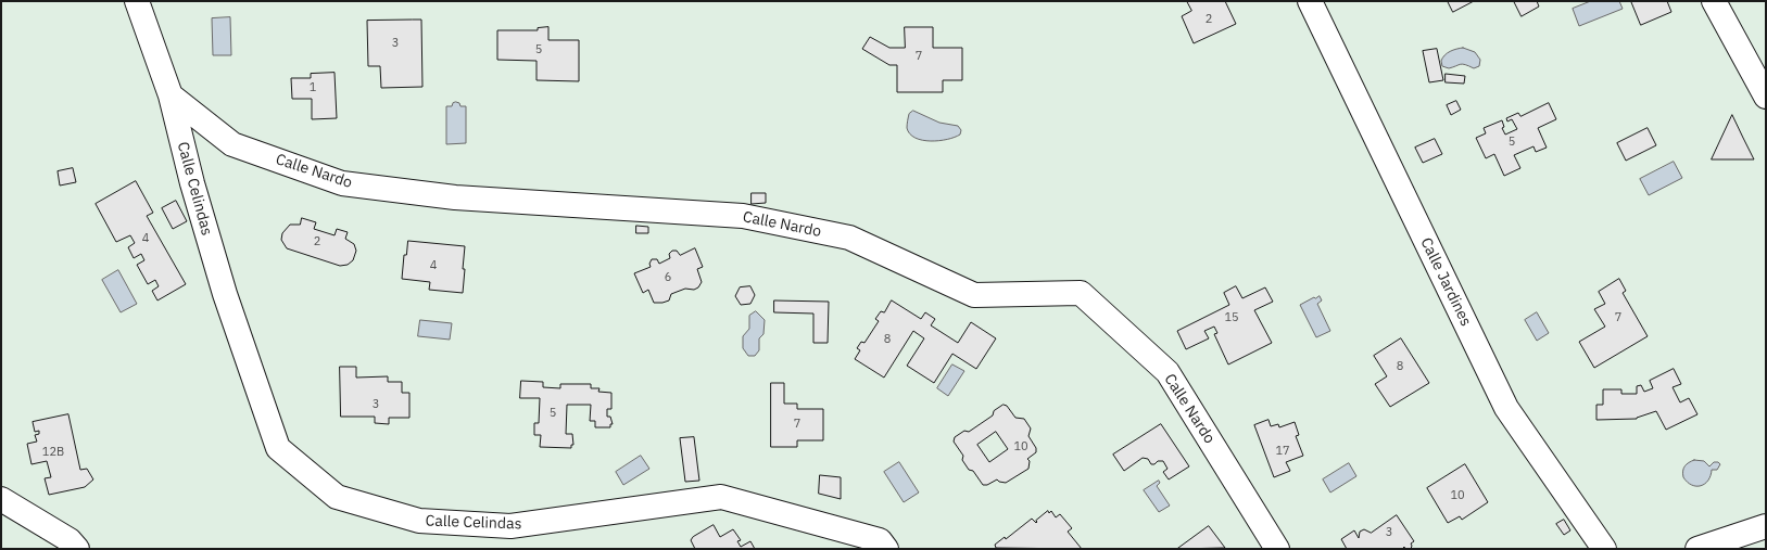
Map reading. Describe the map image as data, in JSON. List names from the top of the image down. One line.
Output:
{"streets":{"street":["Calle Nardo","Calle Celindas","Calle Jardines"]},"crossings":[["Calle Nardo","Calle Celindas"]],"house_numbers":["2","3","5","7","1","5","4","2","4","6","15","7","8","8","3","5","7","10","17","12B","10","3"]}
